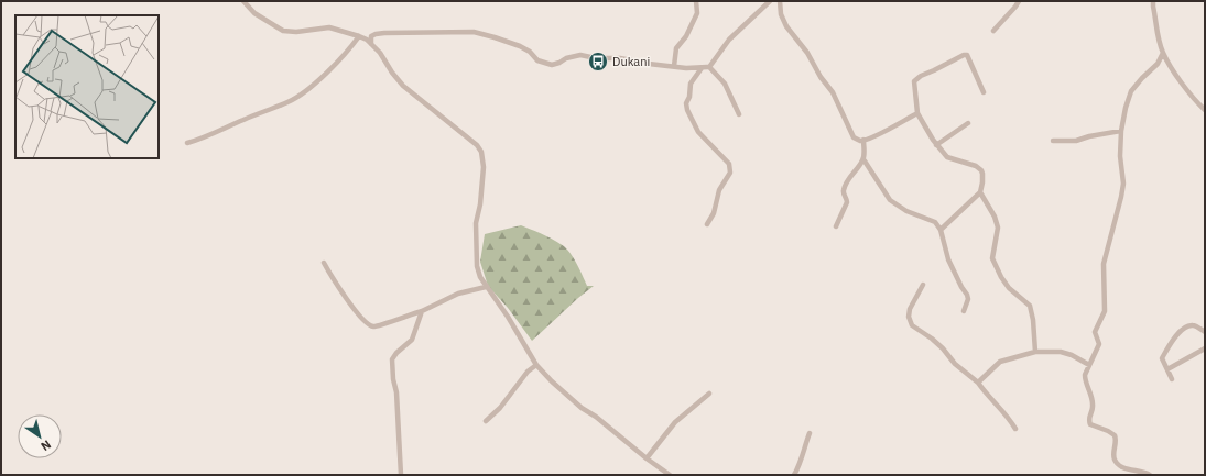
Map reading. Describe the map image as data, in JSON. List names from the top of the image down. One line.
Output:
{"places":{"bus stop":["Dukani"]},"north":"bottom right"}
